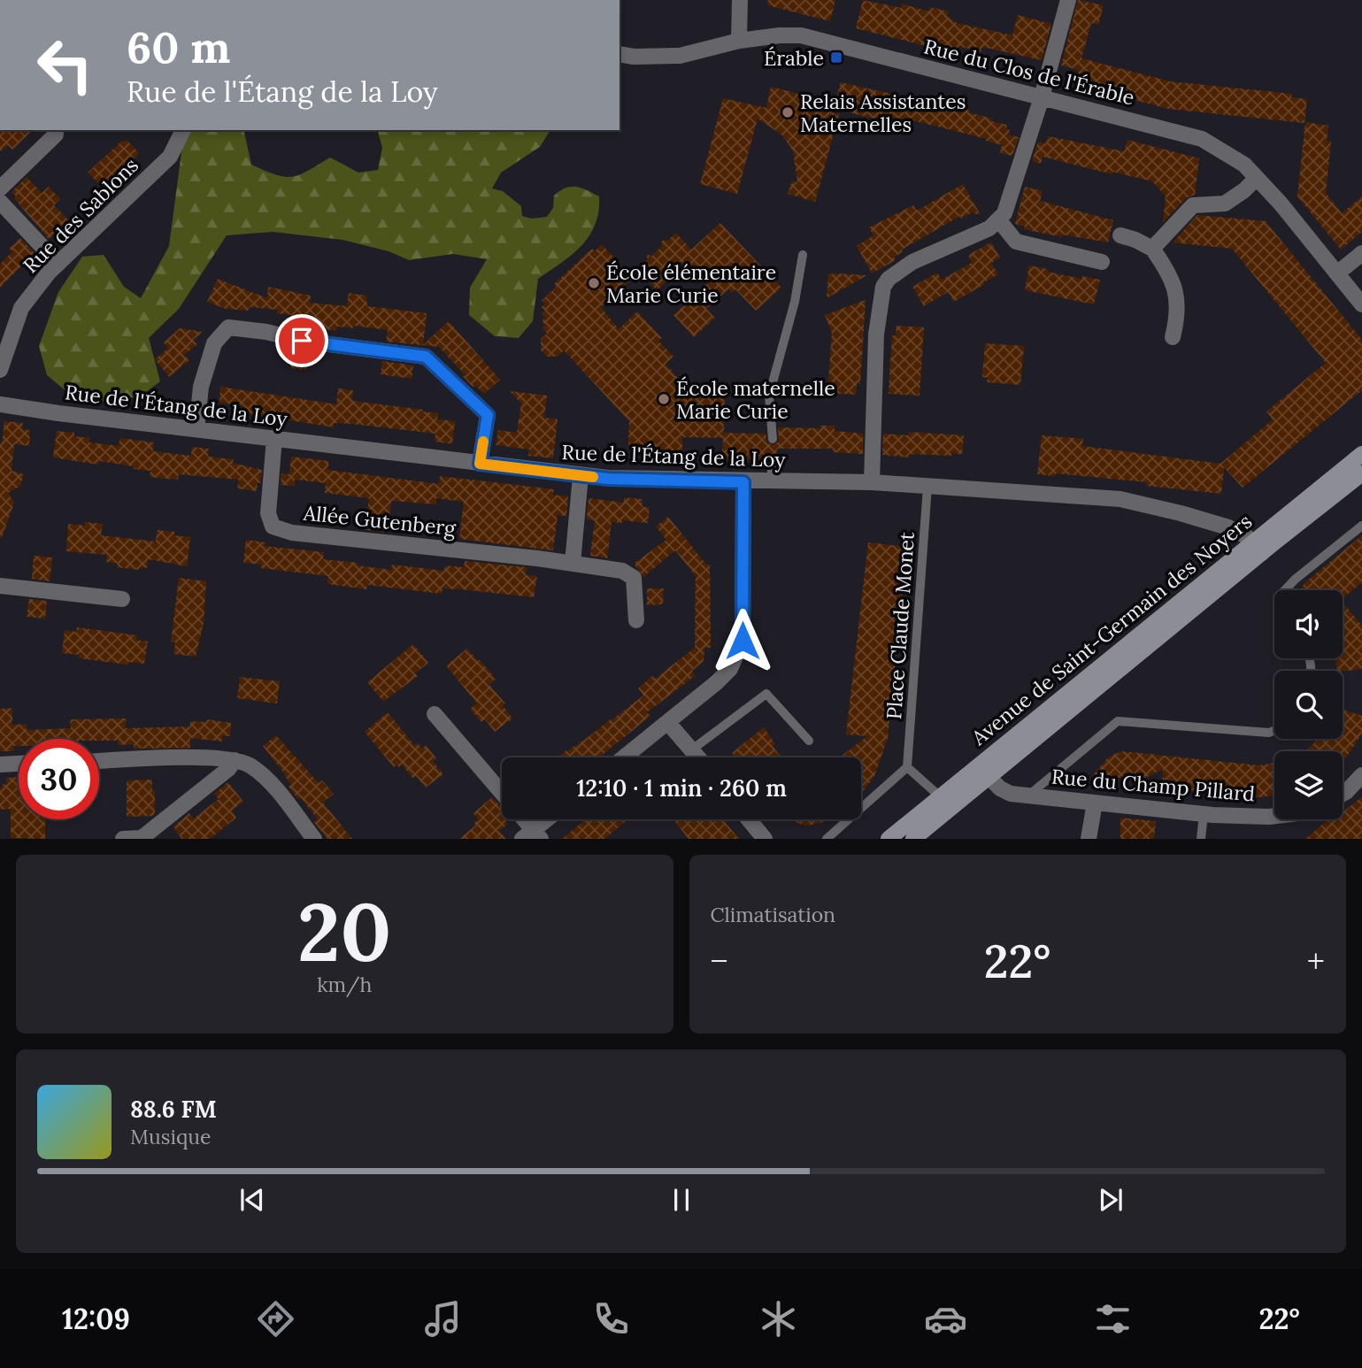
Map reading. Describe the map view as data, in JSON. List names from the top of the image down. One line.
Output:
{"streets":{"main road":["Avenue de Saint-Germain des Noyers"],"street":["Rue du Clos de l'Érable","Rue des Sablons","Rue de l'Étang de la Loy","Allée Gutenberg","Rue du Champ Pillard"],"lane":["Place Claude Monet"]},"crossings":[["Rue de l'Étang de la Loy","Allée Gutenberg"],["Rue de l'Étang de la Loy","Place Claude Monet"],["Rue de l'Étang de la Loy","Avenue de Saint-Germain des Noyers"],["Avenue de Saint-Germain des Noyers","Rue du Champ Pillard"]],"places":{"transit":["Érable"],"other":["Relais Assistantes Maternelles","École élémentaire Marie Curie","École maternelle Marie Curie"]},"page":{"turn":["60 m","Rue de l'Étang de la Loy"],"limit":"30","trip":"12:10 · 1 min · 260 m","tile":[["20","km/h"],"Climatisation"],"heat":["−","22°","+"],"song":["88.6 FM","Musique"],"tabs":["12:09","22°"]}}
